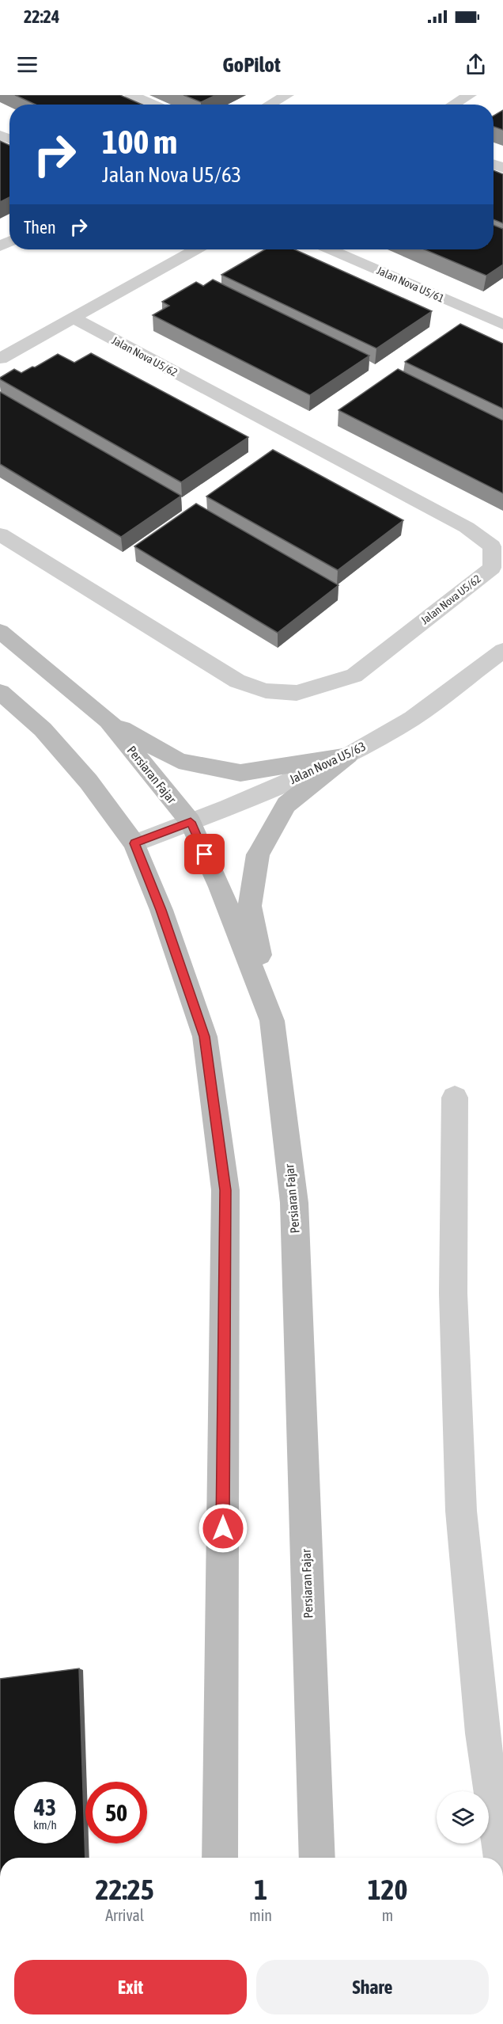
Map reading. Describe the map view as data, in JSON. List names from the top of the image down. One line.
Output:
{"streets":{"main road":["Persiaran Fajar"],"street":["Jalan Nova U5/61","Jalan Nova U5/62","Jalan Nova U5/63"]},"crossings":[["Jalan Nova U5/63","Persiaran Fajar"]],"page":{"status":"22:24","header":"GoPilot","turn":["100 m","Jalan Nova U5/63"],"then":"Then","speed":"43 km/h","limit":"50","eta":["22:25","Arrival","1","min","120","m"],"buttons":["Exit","Share"]}}
